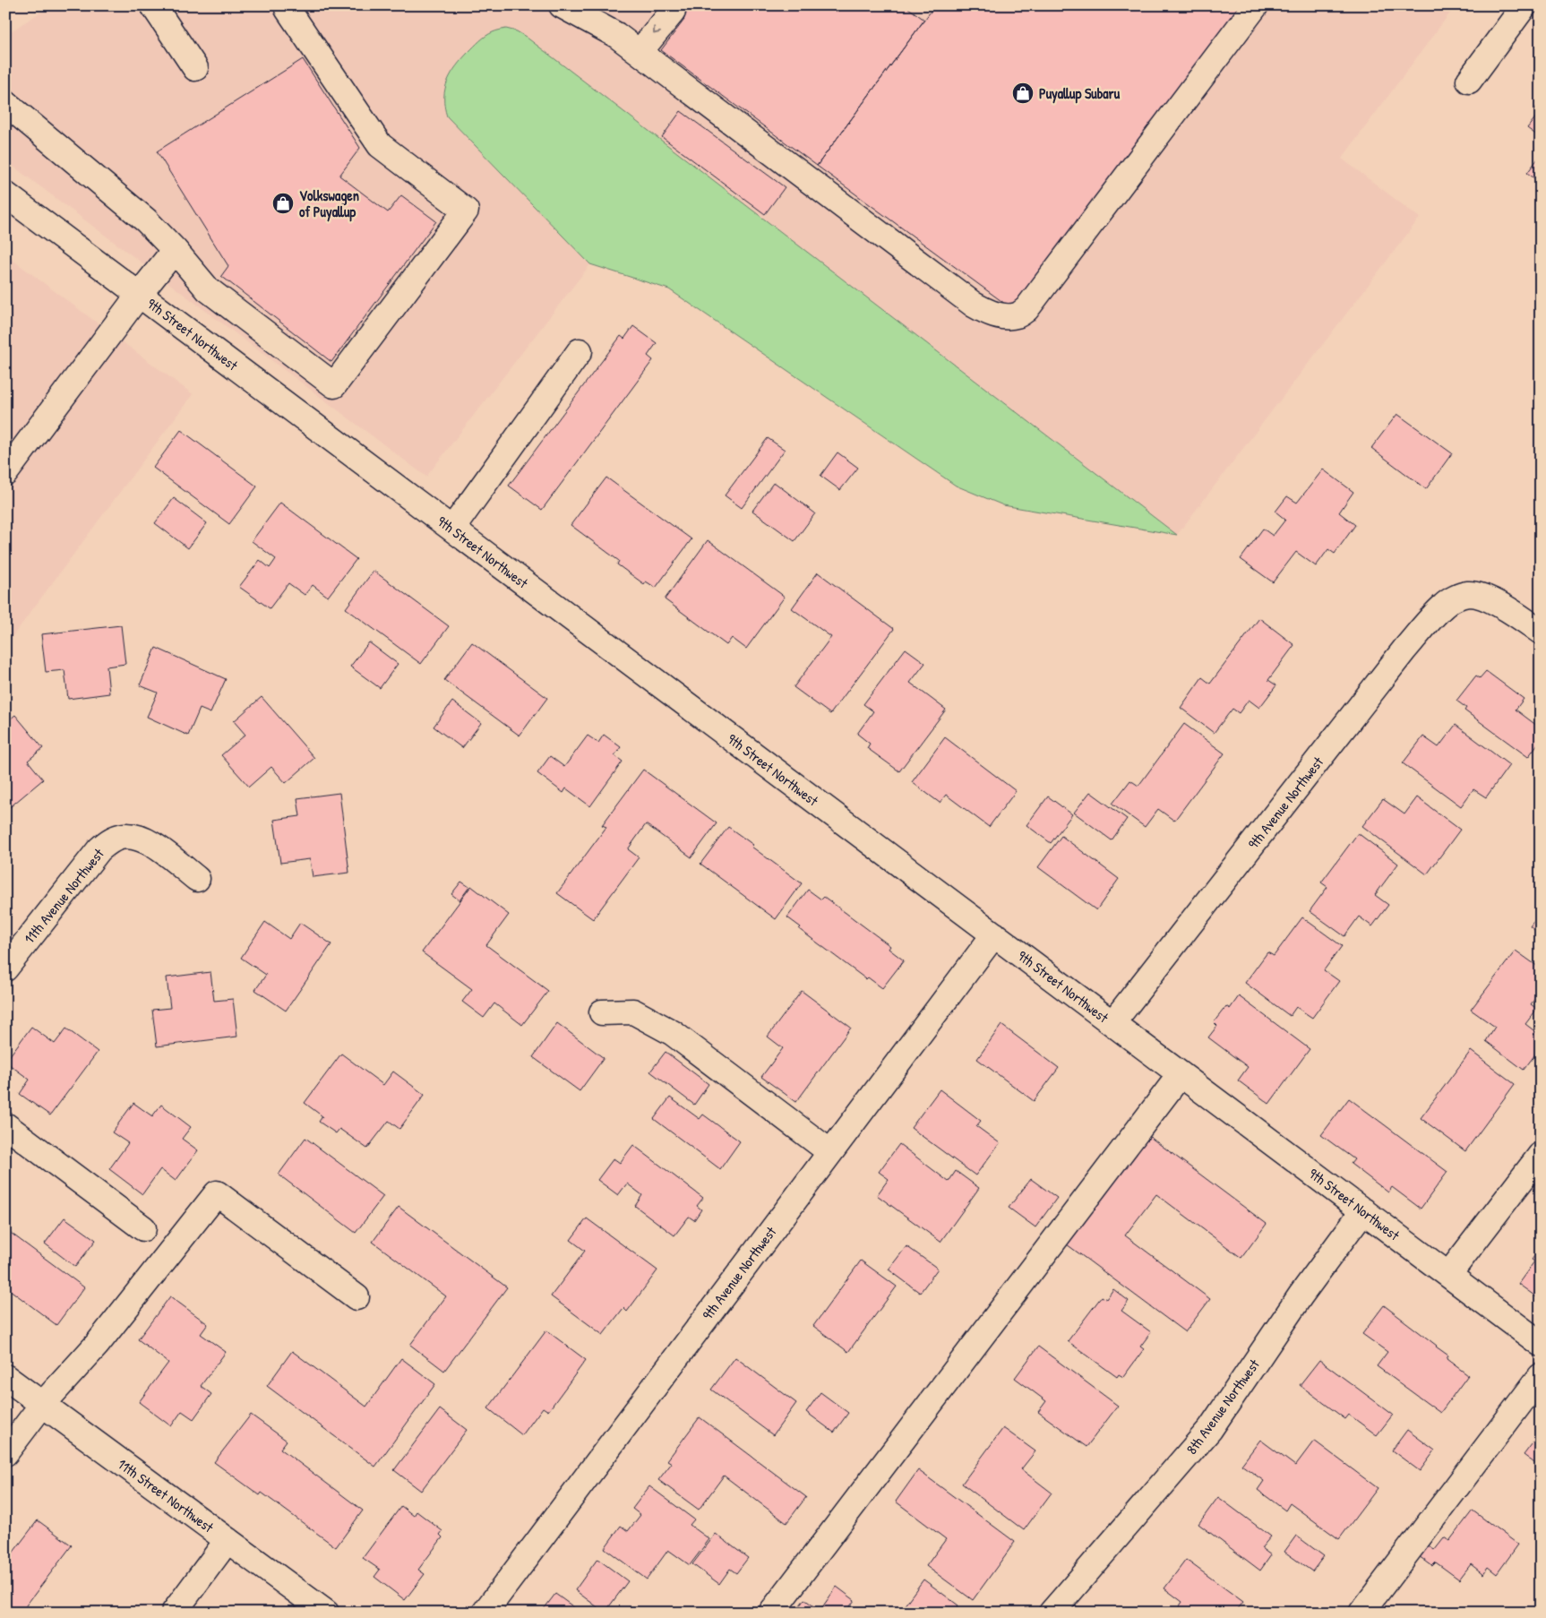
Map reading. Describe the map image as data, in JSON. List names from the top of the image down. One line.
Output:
{"streets":{"street":["9th Street Northwest","9th Avenue Northwest","11th Avenue Northwest","8th Avenue Northwest","11th Street Northwest"]},"crossings":[["9th Street Northwest","9th Avenue Northwest"],["9th Street Northwest","8th Avenue Northwest"]],"places":{"shop":["Puyallup Subaru","Volkswagen of Puyallup"]}}
